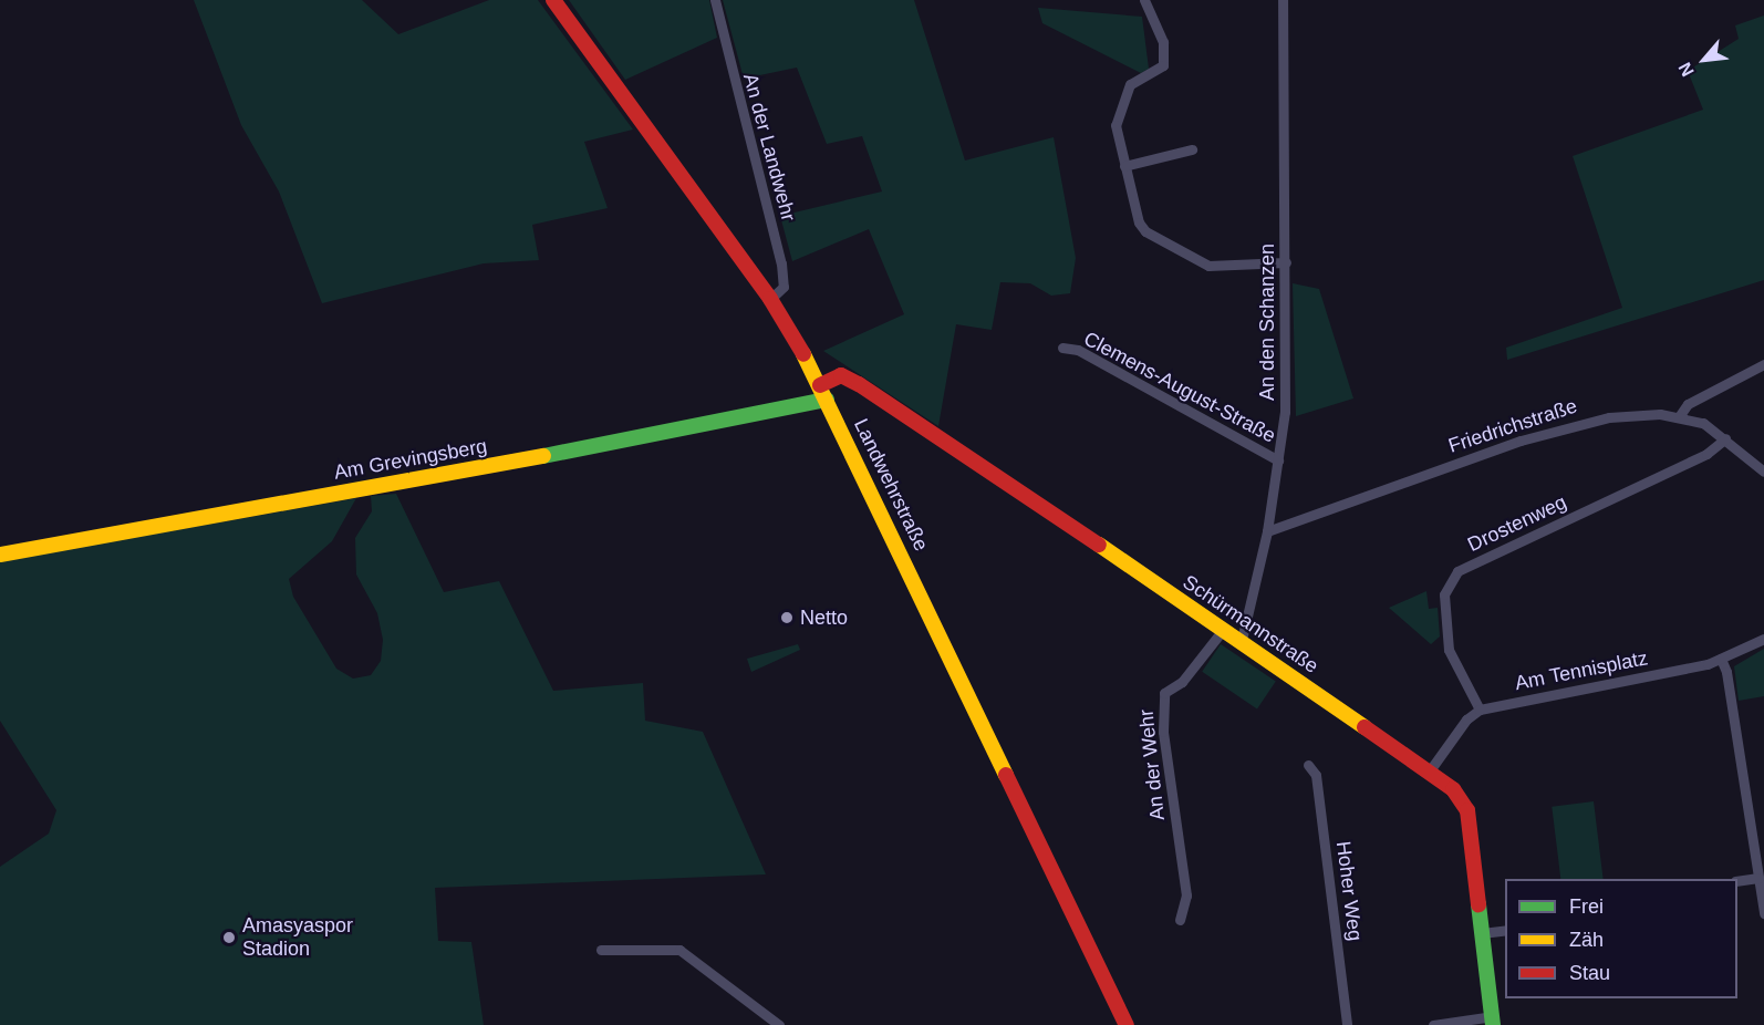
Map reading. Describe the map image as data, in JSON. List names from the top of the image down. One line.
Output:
{"streets":{"street":["An der Landwehr","An den Schanzen","Clemens-August-Straße","Friedrichstraße","Am Grevingsberg","Landwehrstraße","Drostenweg","Schürmannstraße","Am Tennisplatz","An der Wehr","Hoher Weg"]},"crossings":[["An der Landwehr","Landwehrstraße"],["An den Schanzen","Clemens-August-Straße"],["An den Schanzen","Friedrichstraße"],["An den Schanzen","Schürmannstraße"],["Am Grevingsberg","Landwehrstraße"],["Landwehrstraße","Schürmannstraße"],["Drostenweg","Am Tennisplatz"],["Schürmannstraße","An der Wehr"]],"places":["Netto","Amasyaspor Stadion"],"legend":["Frei","Zäh","Stau"],"north":"bottom left"}
